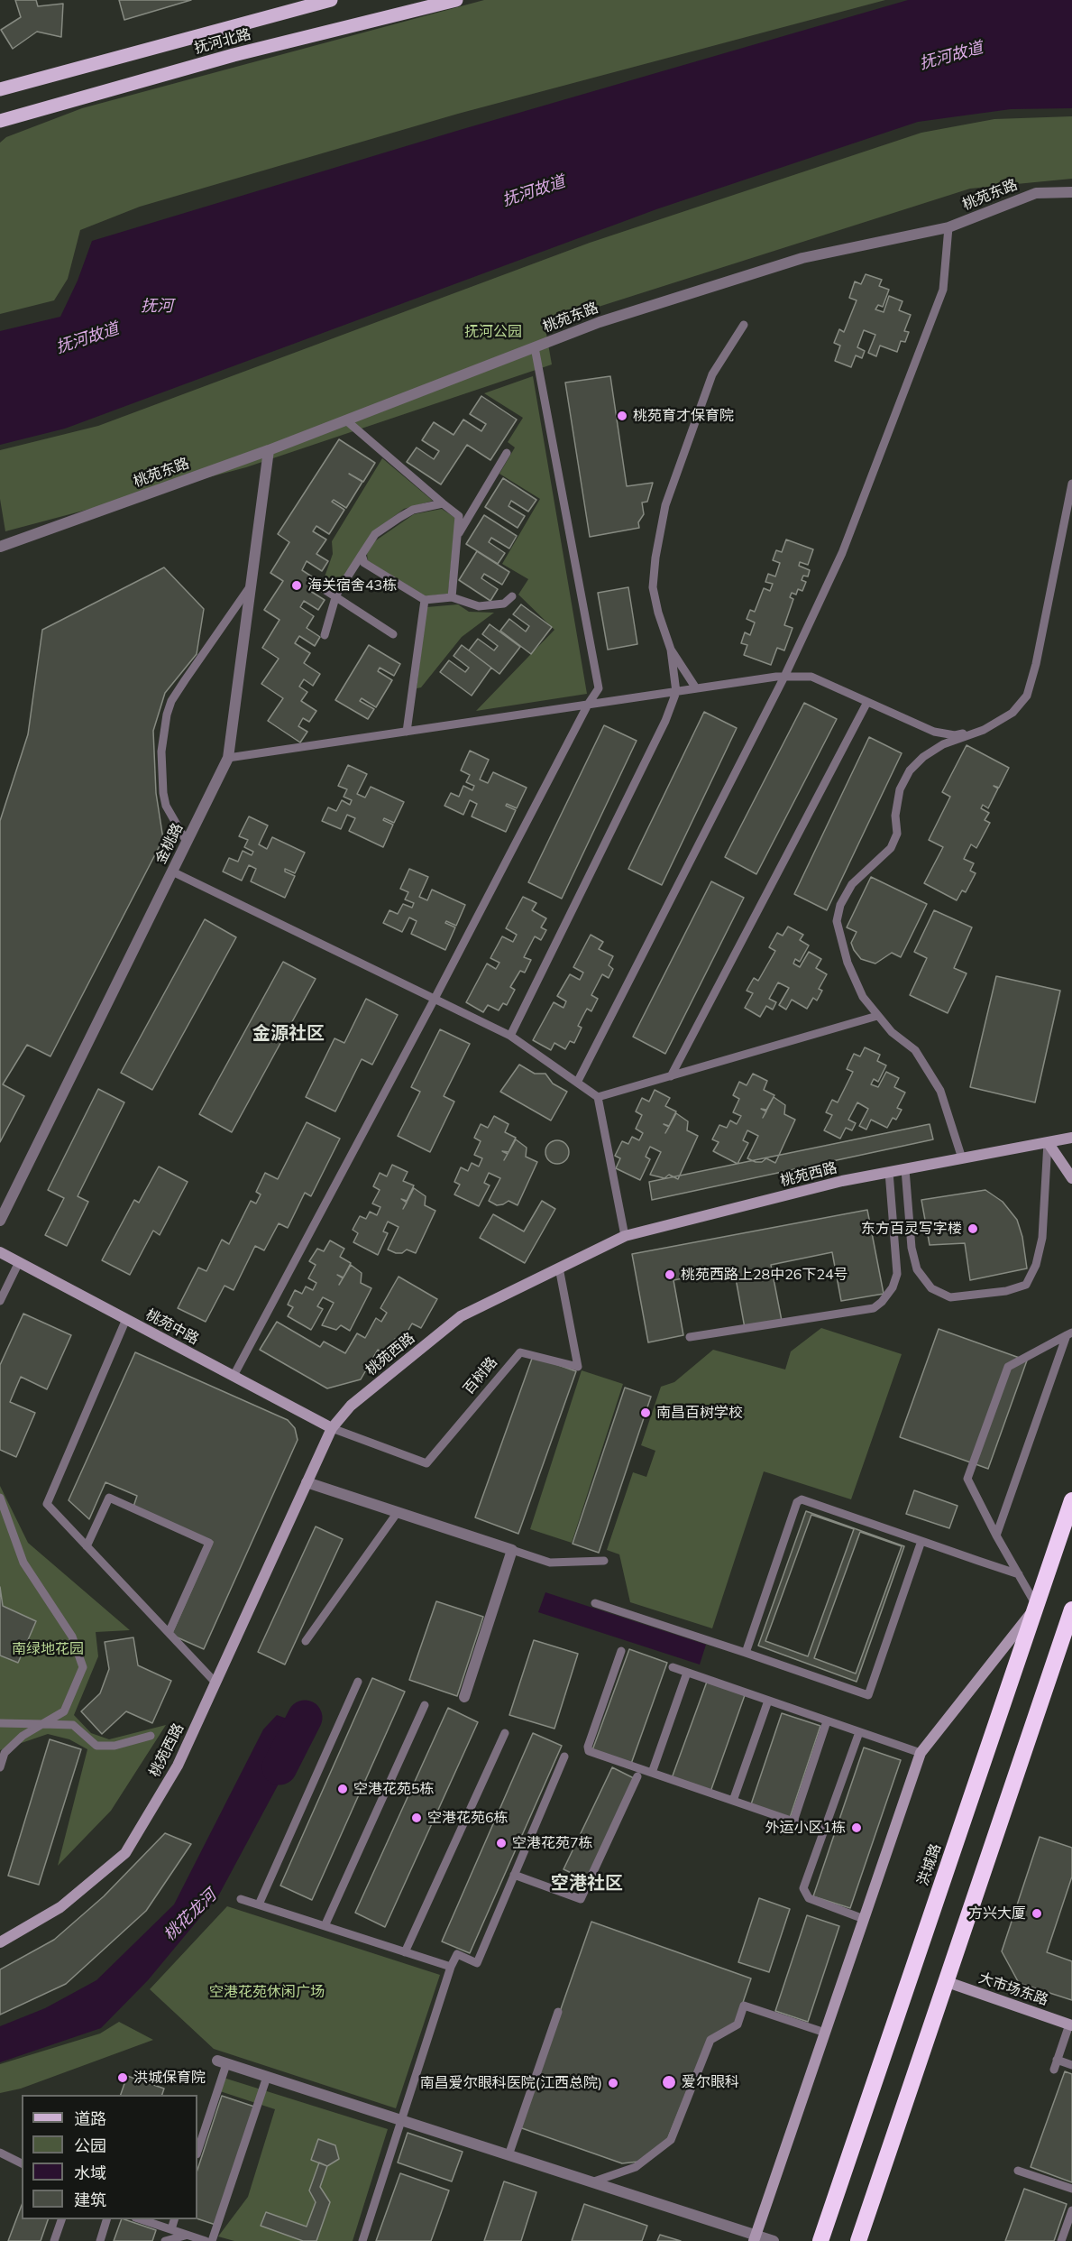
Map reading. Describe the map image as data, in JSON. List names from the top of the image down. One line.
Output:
{"streets":{"highway":["洪城路"],"main road":["抚河北路"],"street":["桃苑东路","金桃路","桃苑西路","桃苑中路","大市场东路"],"lane":["百树路"]},"crossings":[["桃苑东路","金桃路"],["桃苑西路","桃苑中路"],["桃苑西路","百树路"],["桃苑中路","百树路"]],"districts":["金源社区","空港社区"],"water":["抚河故道","抚河","桃花龙河"],"parks":["抚河公园","南绿地花园","空港花苑休闲广场"],"places":["桃苑育才保育院","海关宿舍43栋","东方百灵写字楼","桃苑西路上28中26下24号","南昌百树学校","空港花苑5栋","空港花苑6栋","外运小区1栋","空港花苑7栋","方兴大厦","洪城保育院","爱尔眼科","南昌爱尔眼科医院(江西总院)"],"legend":["道路","公园","水域","建筑"]}
